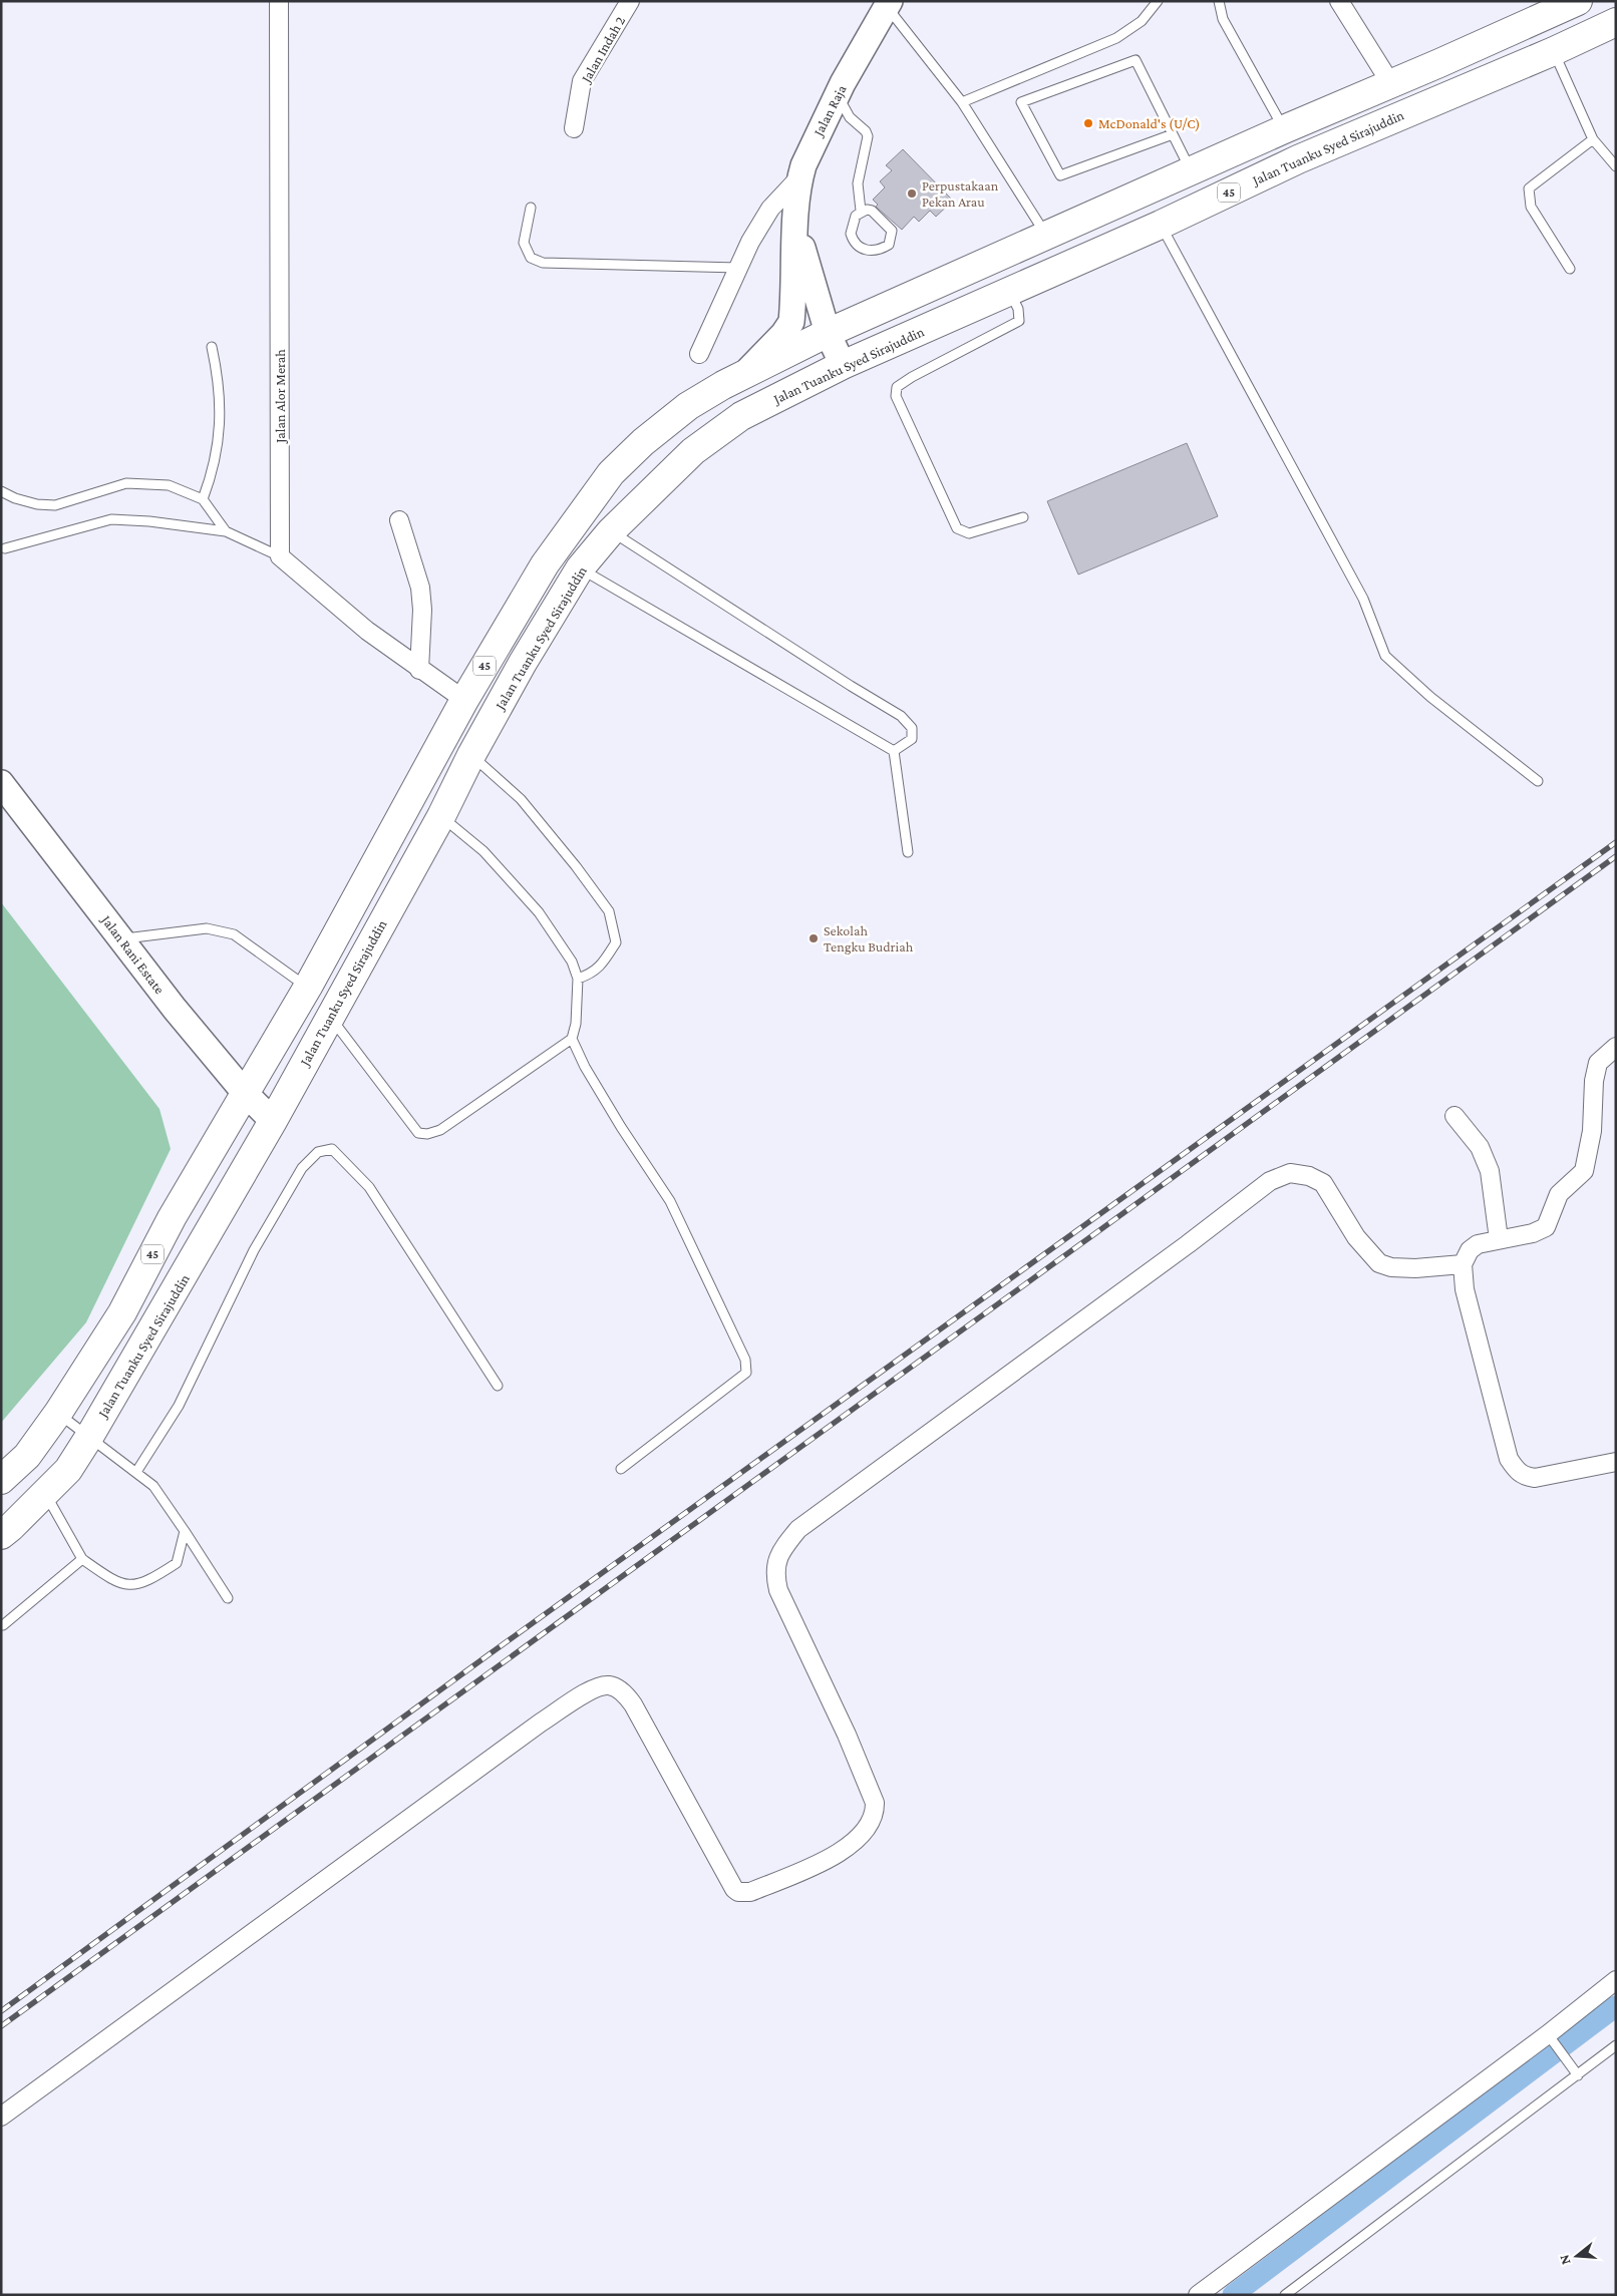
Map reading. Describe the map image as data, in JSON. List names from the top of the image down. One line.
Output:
{"streets":{"highway":["Jalan Tuanku Syed Sirajuddin","45"],"street":["Jalan Indah 2","Jalan Raja","Jalan Alor Merah","Jalan Rani Estate"]},"crossings":[["Jalan Raja","Jalan Tuanku Syed Sirajuddin"],["Jalan Raja","45"],["Jalan Tuanku Syed Sirajuddin","Jalan Rani Estate"],["45","Jalan Rani Estate"]],"places":["McDonald's (U/C)","Perpustakaan Pekan Arau","Sekolah Tengku Budriah"],"north":"left"}
